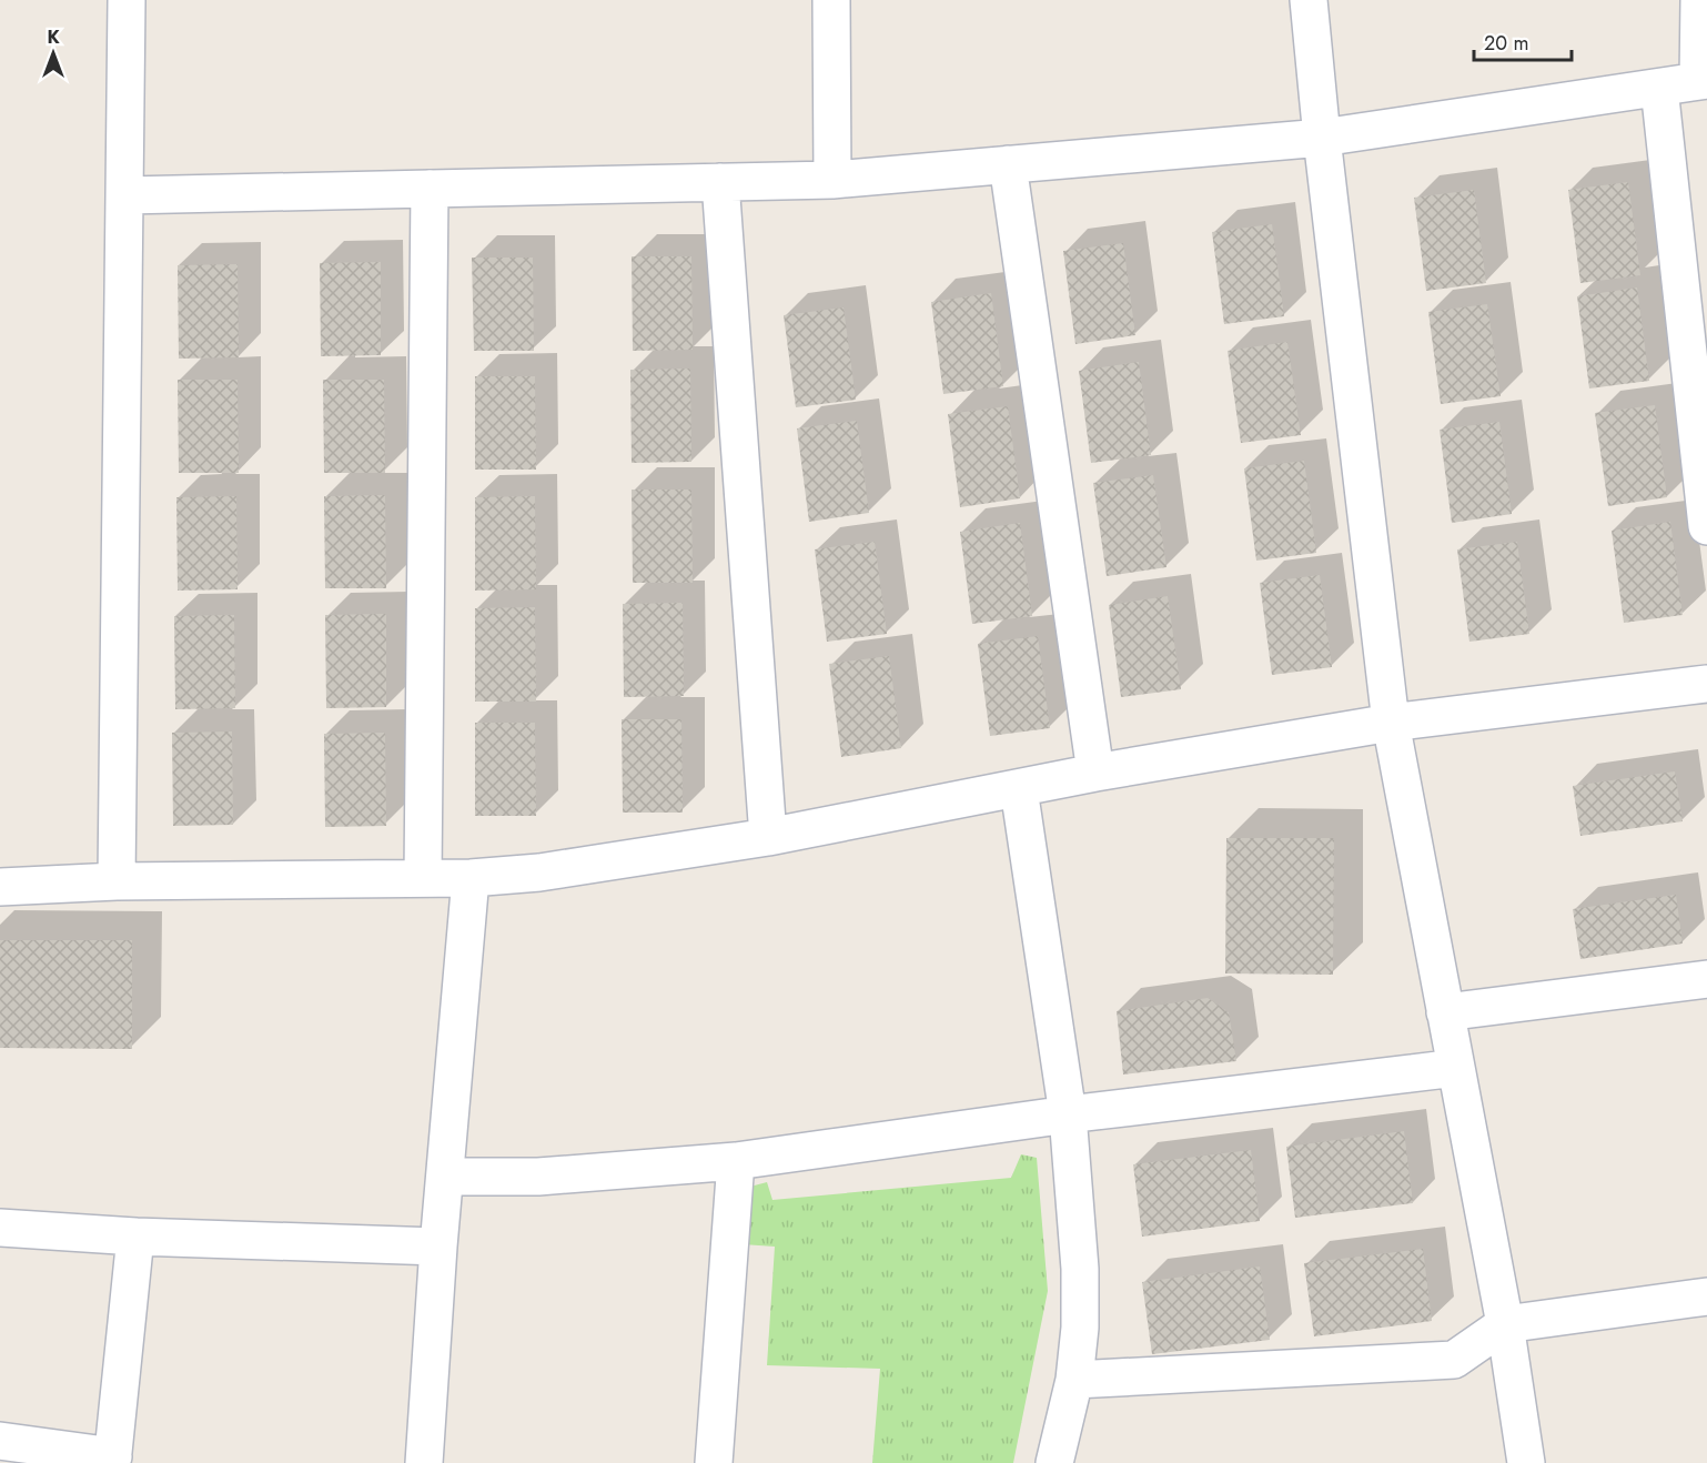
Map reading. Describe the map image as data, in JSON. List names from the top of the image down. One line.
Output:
{"scale_bar":"20 m","north":"top"}
